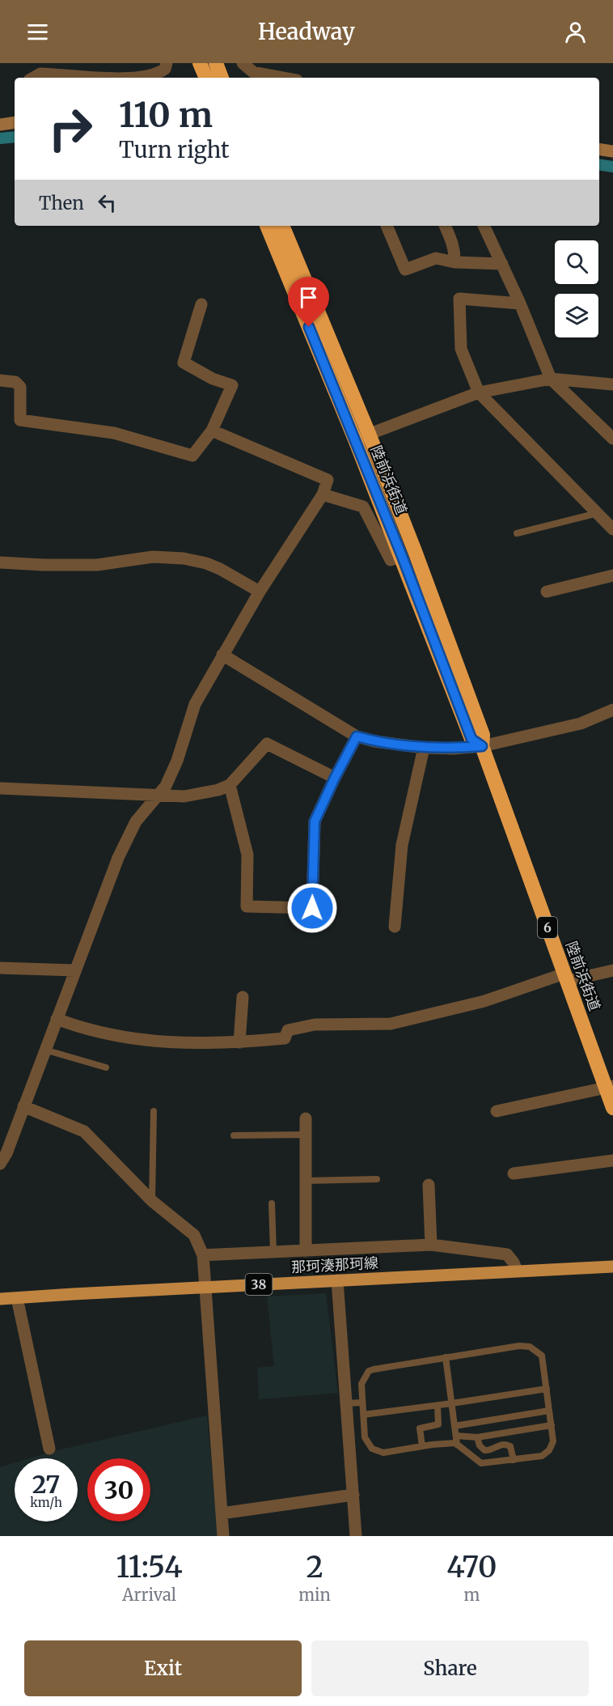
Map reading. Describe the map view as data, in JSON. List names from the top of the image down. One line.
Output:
{"streets":{"highway":["陸前浜街道","6"],"main road":["那珂湊那珂線","38"]},"page":{"header":"Headway","turn":["110 m","Turn right"],"then":"Then","speed":"27 km/h","limit":"30","eta":["11:54","Arrival","2","min","470","m"],"buttons":["Exit","Share"]}}
